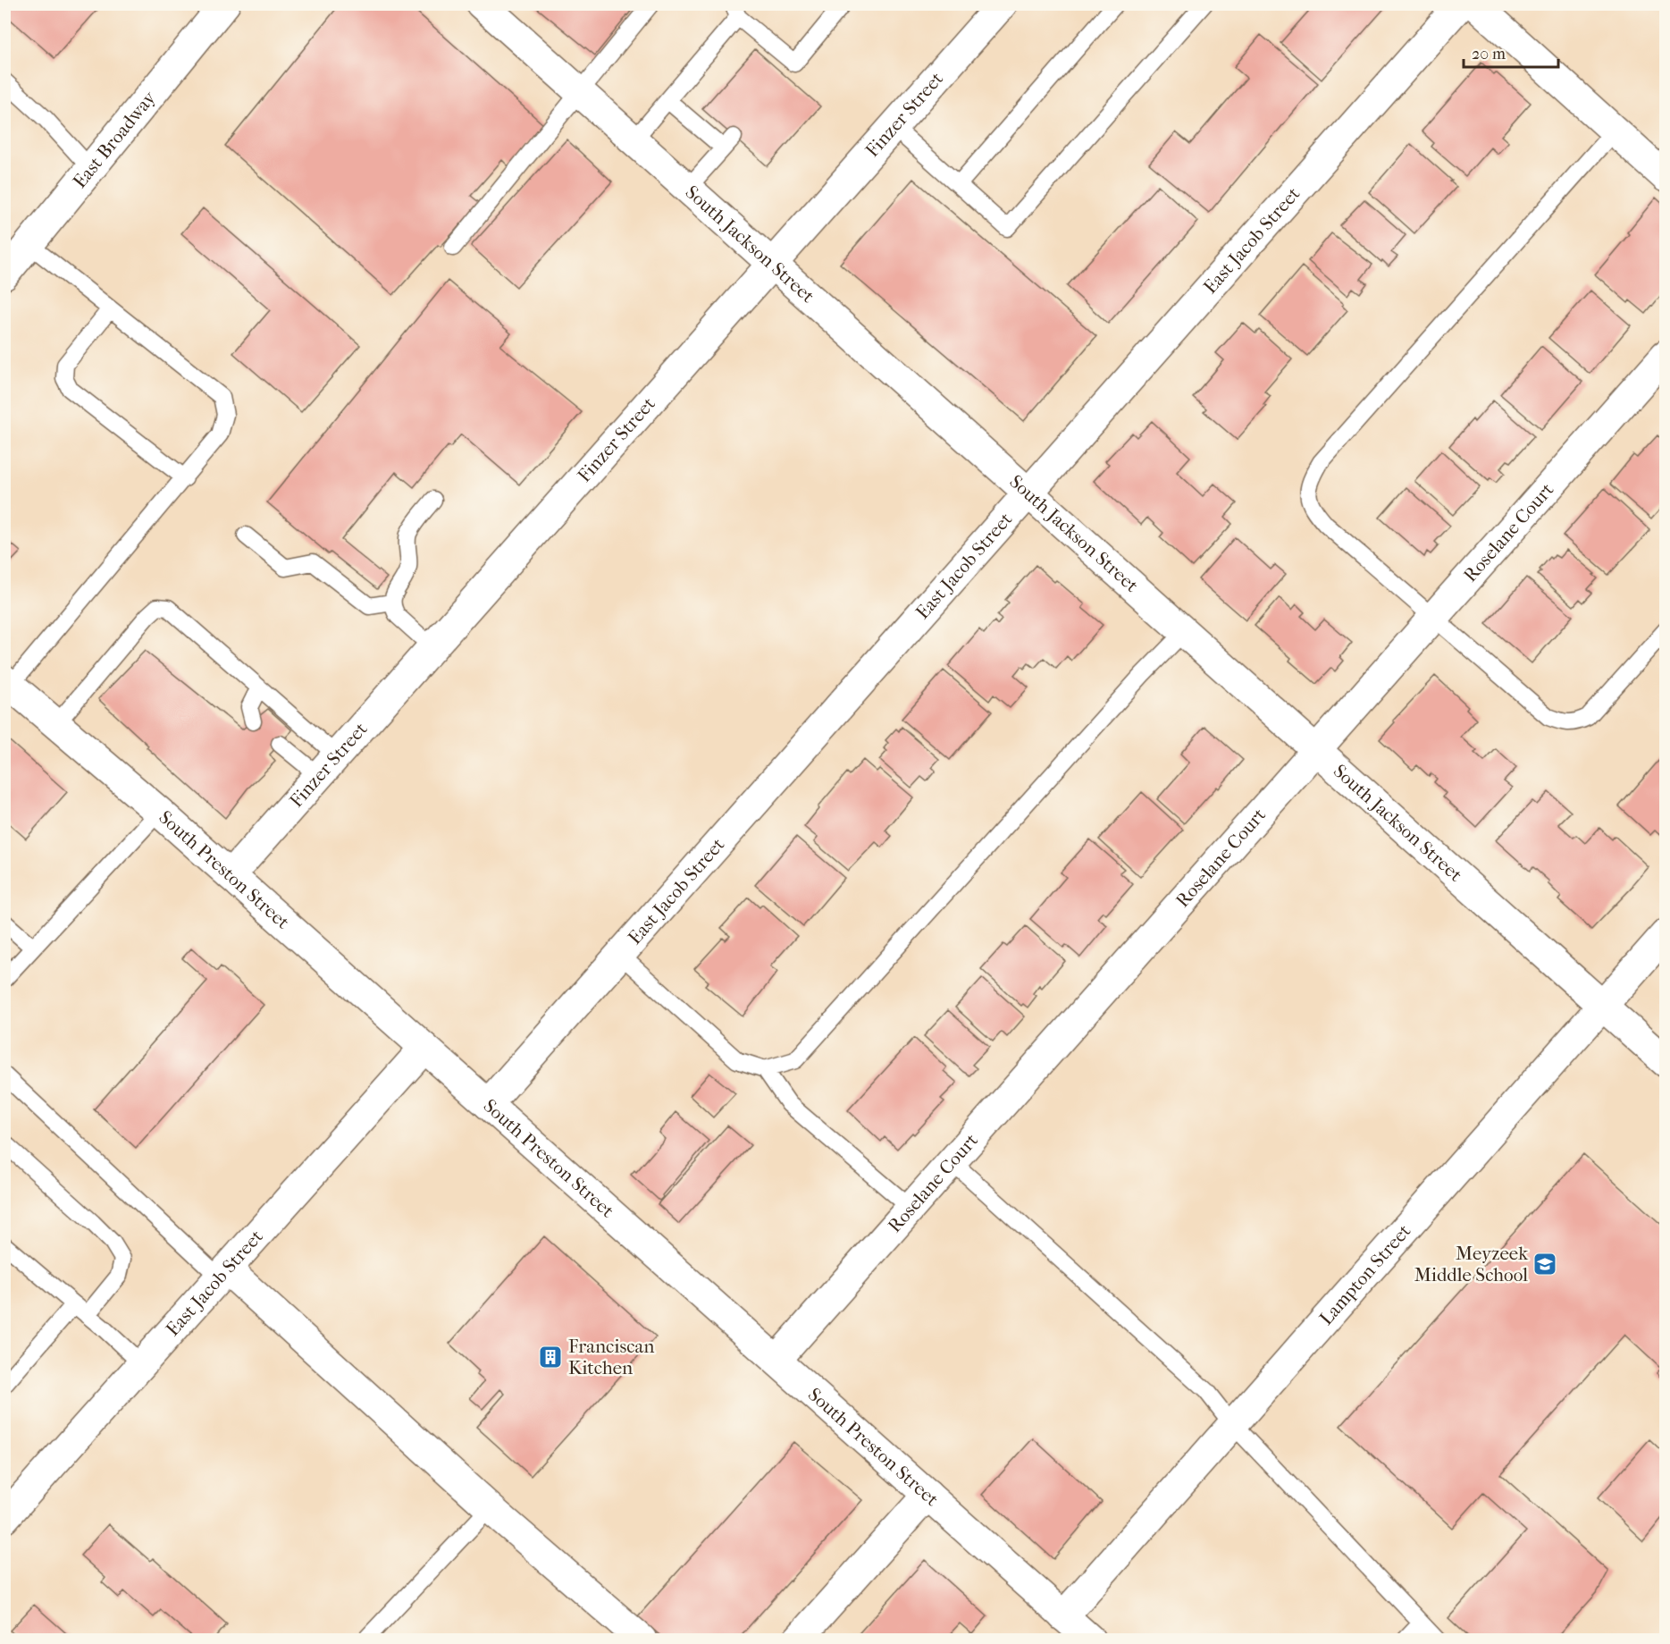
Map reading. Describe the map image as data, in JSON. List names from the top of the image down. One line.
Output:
{"streets":{"street":["Finzer Street","East Broadway","East Jacob Street","South Jackson Street","Roselane Court","South Preston Street","Lampton Street"]},"crossings":[["Finzer Street","South Jackson Street"],["Finzer Street","South Preston Street"],["East Jacob Street","South Jackson Street"],["East Jacob Street","South Preston Street"],["South Jackson Street","Roselane Court"],["South Jackson Street","Lampton Street"],["Roselane Court","South Preston Street"],["South Preston Street","Lampton Street"]],"places":{"school or university":["Meyzeek Middle School"],"building":["Franciscan Kitchen"]},"scale_bar":"20 m"}
